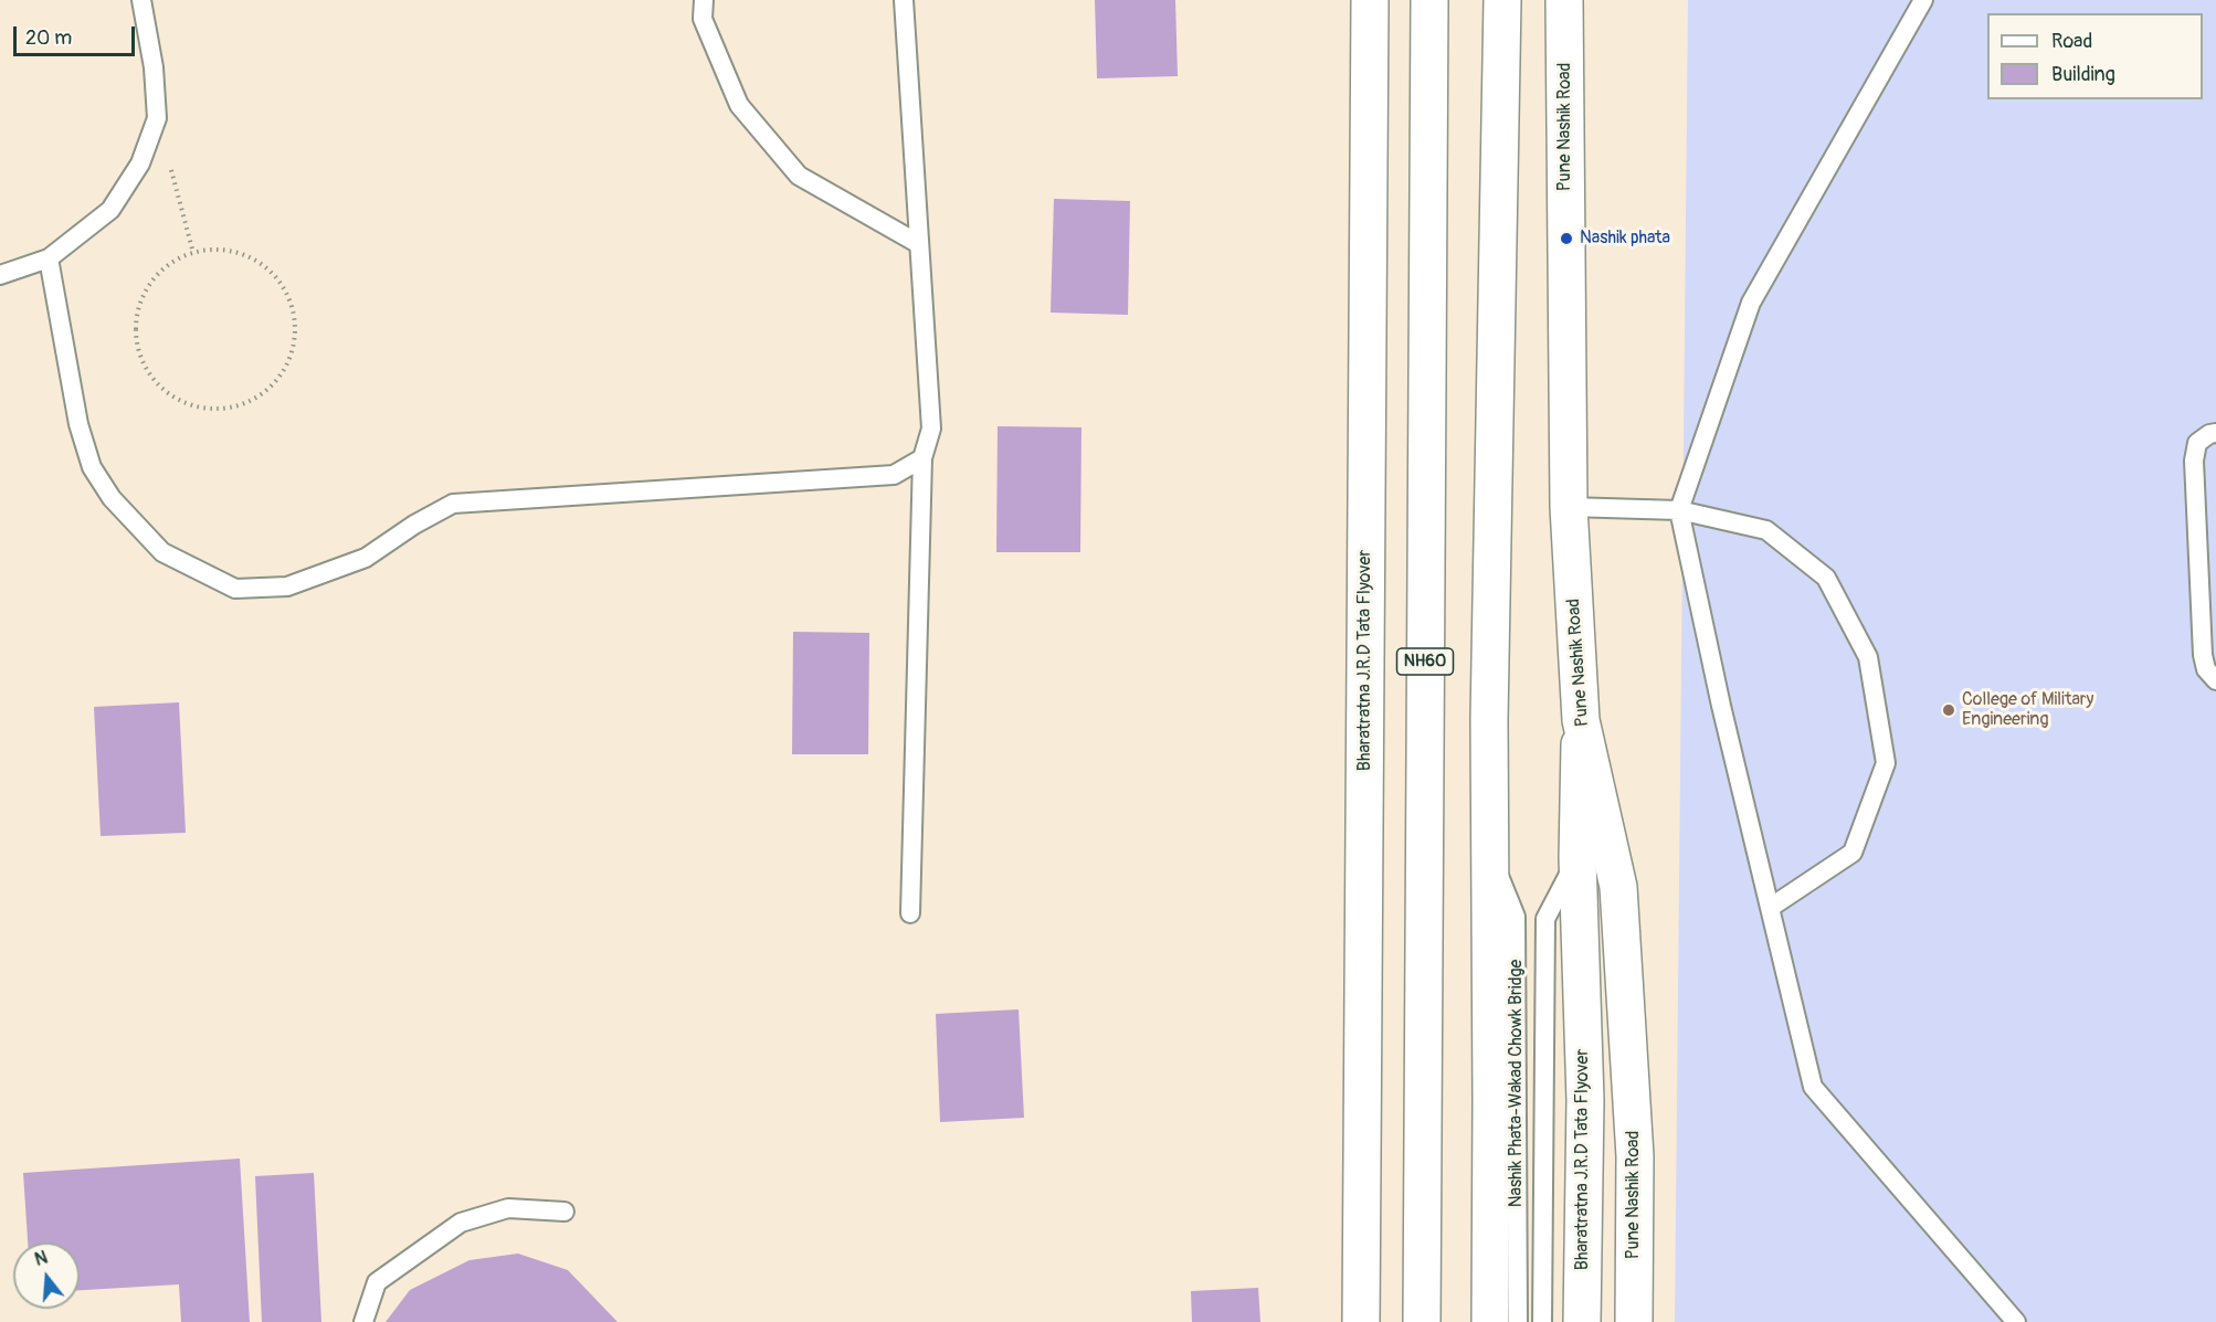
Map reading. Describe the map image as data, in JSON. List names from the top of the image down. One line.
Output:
{"streets":{"main road":["Pune Nashik Road","Bharatratna J.R.D Tata Flyover","NH60"],"lane":["Nashik Phata-Wakad Chowk Bridge"]},"crossings":[["Pune Nashik Road","Bharatratna J.R.D Tata Flyover"],["Bharatratna J.R.D Tata Flyover","Nashik Phata-Wakad Chowk Bridge"]],"places":["Nashik phata","College of Military Engineering"],"legend":["Road","Building"],"scale_bar":"20 m","north":"top"}
